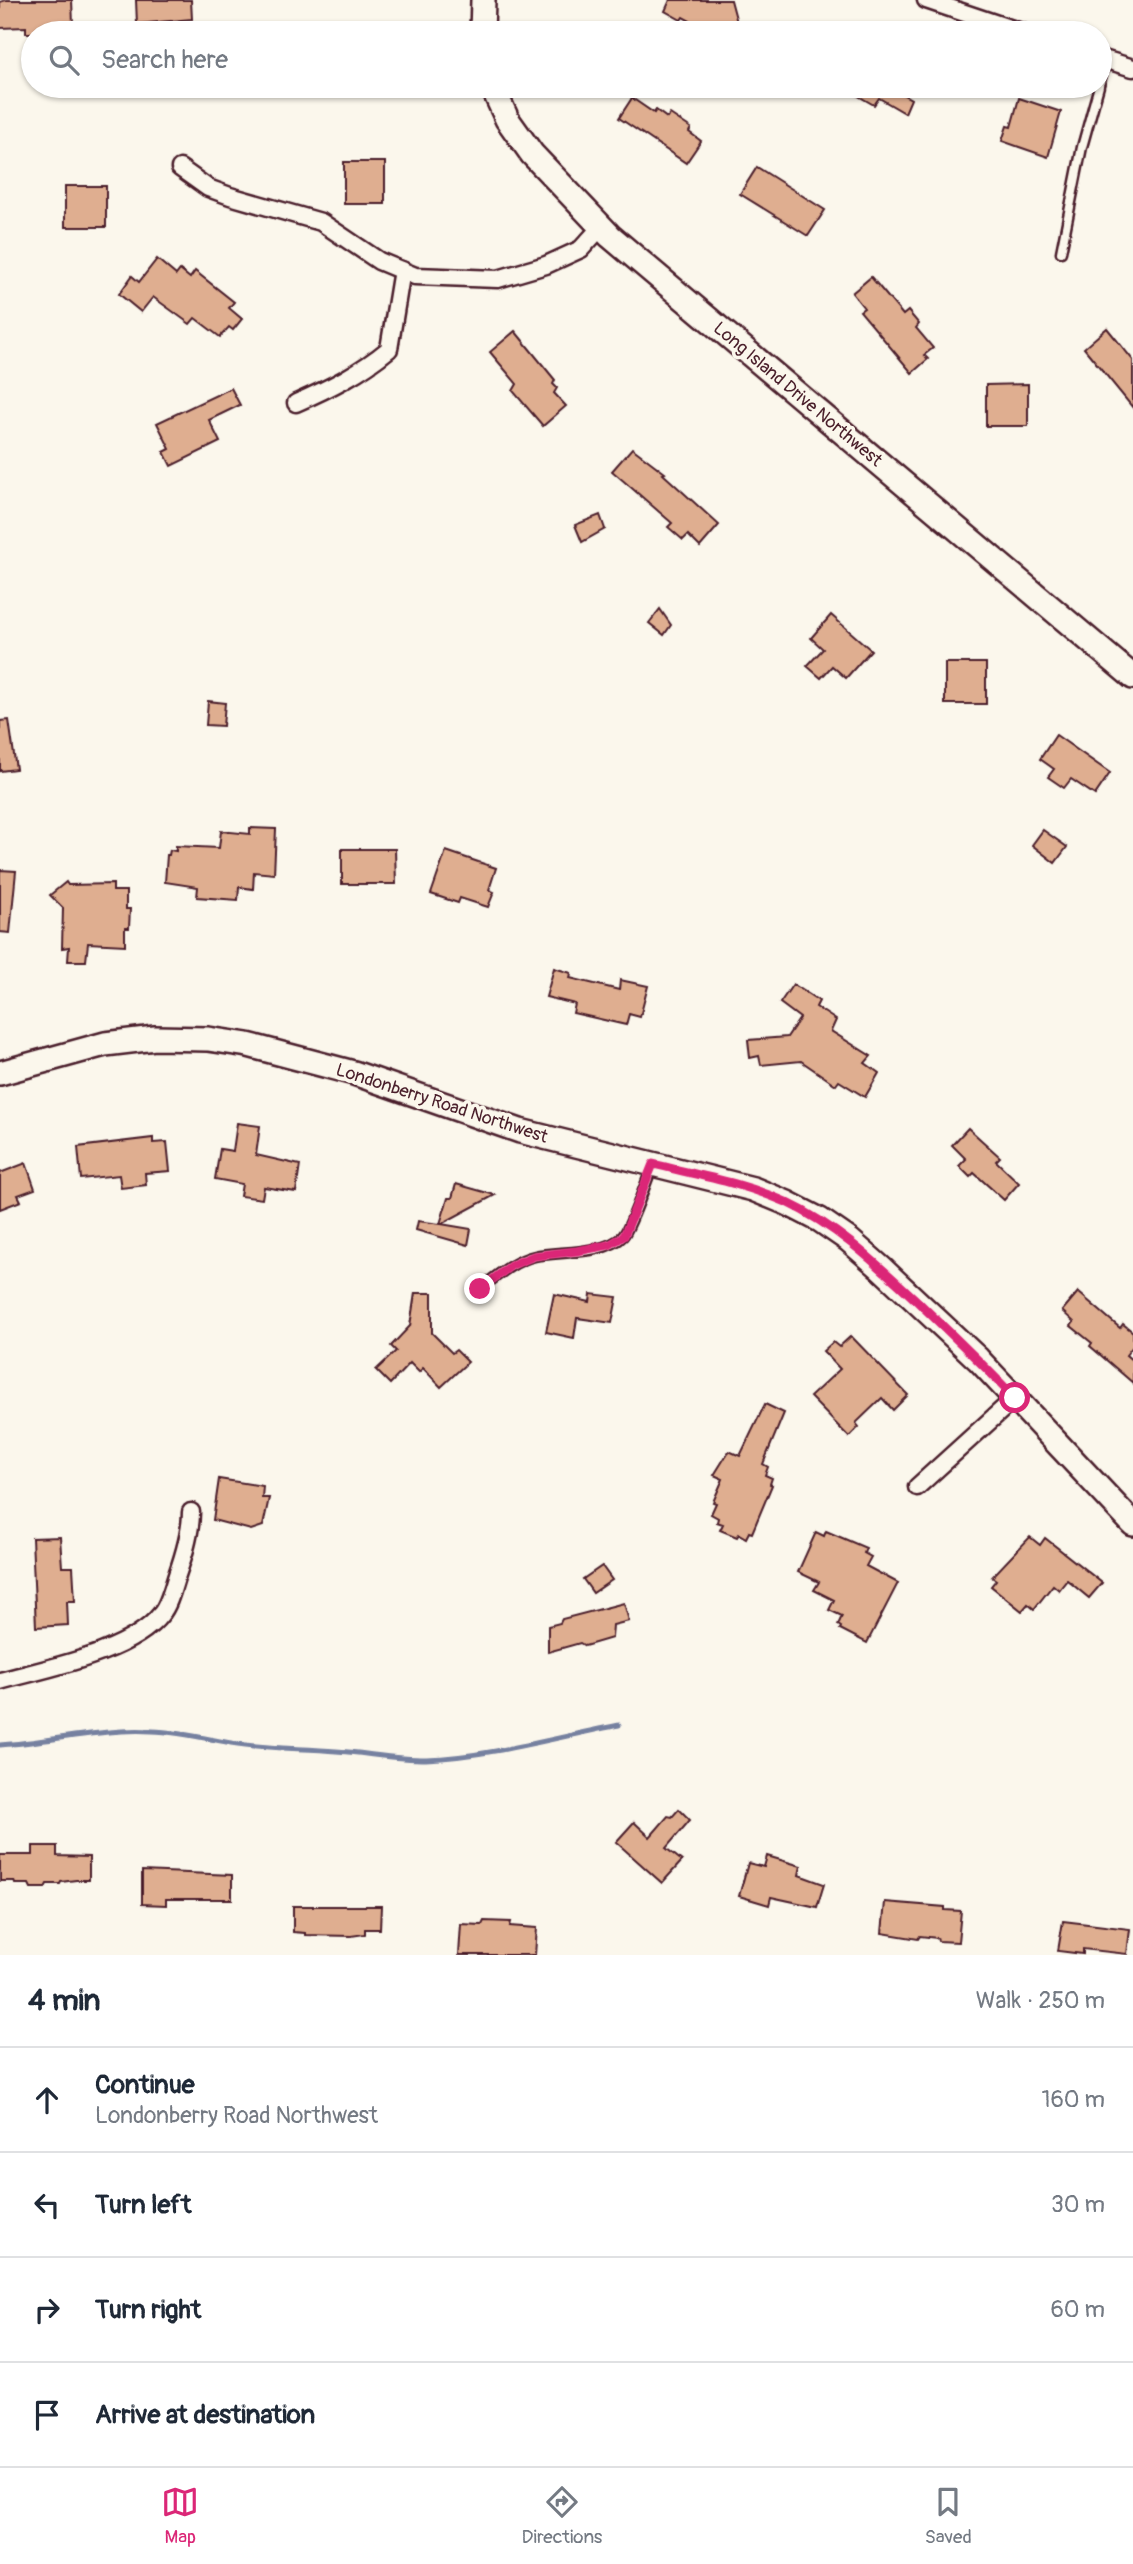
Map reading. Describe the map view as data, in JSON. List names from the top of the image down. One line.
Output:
{"streets":{"street":["Long Island Drive Northwest","Londonberry Road Northwest"]},"page":{"search":"Search here","heading":["4 min","Walk · 250 m"],"list":[["Continue","Londonberry Road Northwest","160 m"],["Turn left","30 m"],["Turn right","60 m"],"Arrive at destination"],"nav":["Map","Directions","Saved"]}}
